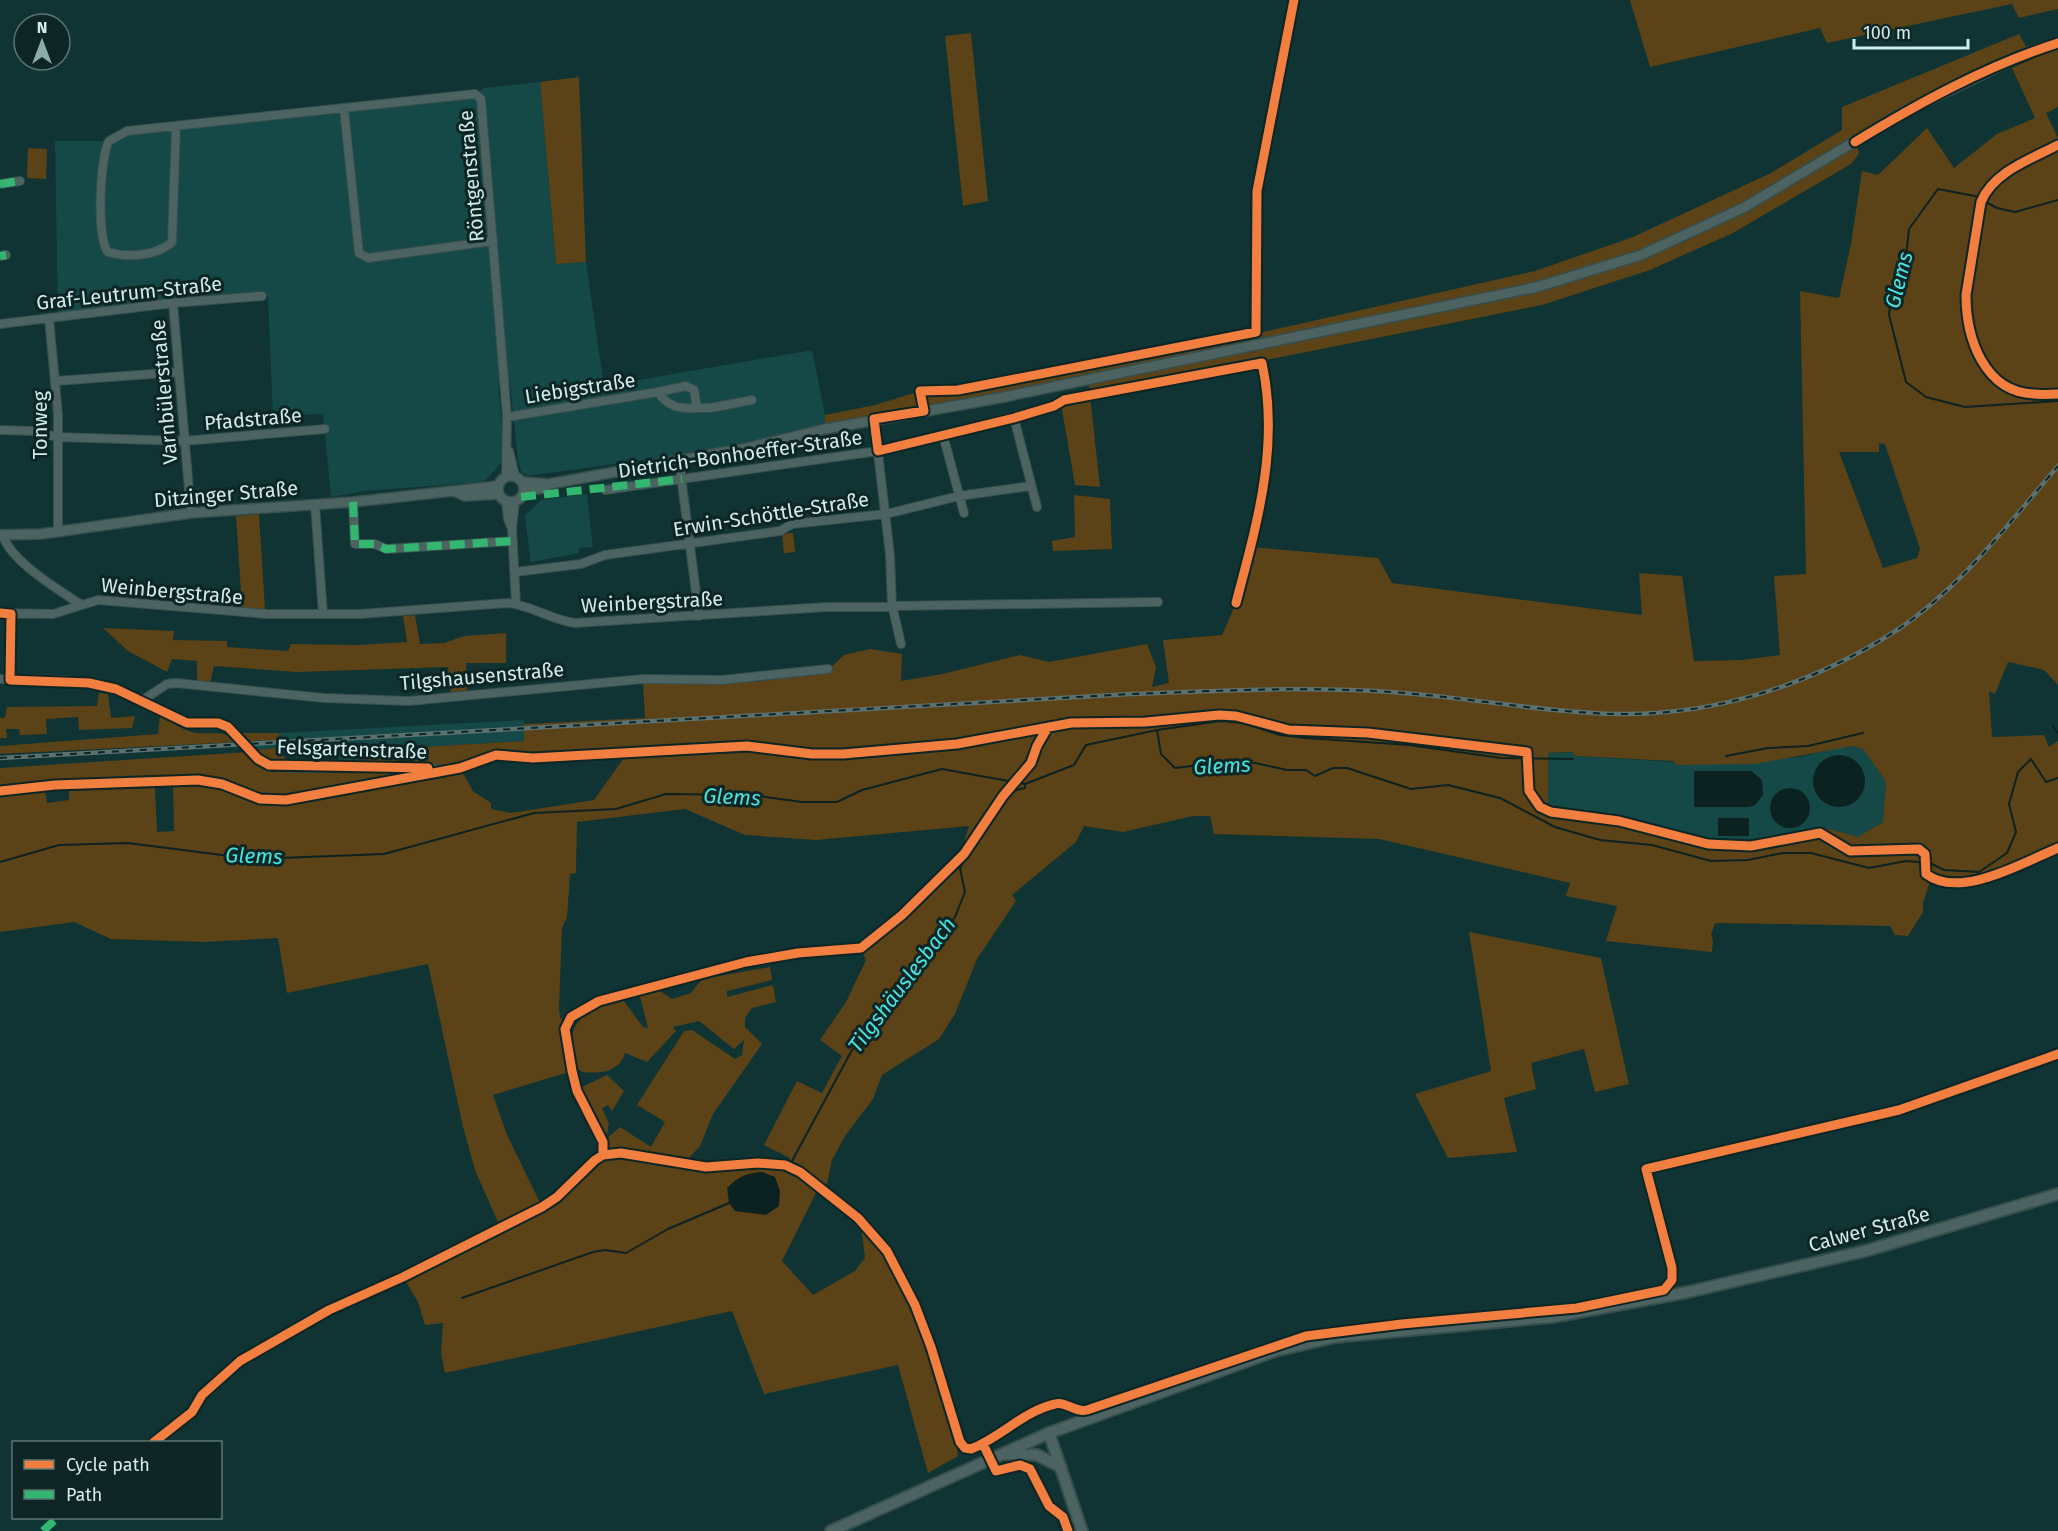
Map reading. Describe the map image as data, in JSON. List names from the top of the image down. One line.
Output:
{"streets":{"main road":["Calwer Straße"],"street":["Röntgenstraße","Graf-Leutrum-Straße","Liebigstraße","Varnbülerstraße","Pfadstraße","Tonweg","Dietrich-Bonhoeffer-Straße","Ditzinger Straße","Erwin-Schöttle-Straße","Weinbergstraße","Tilgshausenstraße","Felsgartenstraße"]},"crossings":[["Röntgenstraße","Liebigstraße"],["Graf-Leutrum-Straße","Varnbülerstraße"],["Graf-Leutrum-Straße","Tonweg"],["Varnbülerstraße","Pfadstraße"],["Varnbülerstraße","Ditzinger Straße"],["Pfadstraße","Tonweg"],["Tonweg","Ditzinger Straße"],["Tilgshausenstraße","Felsgartenstraße"]],"water":["Glems","Tilgshäuslesbach"],"legend":["Cycle path","Path"],"scale_bar":"100 m","north":"top"}
